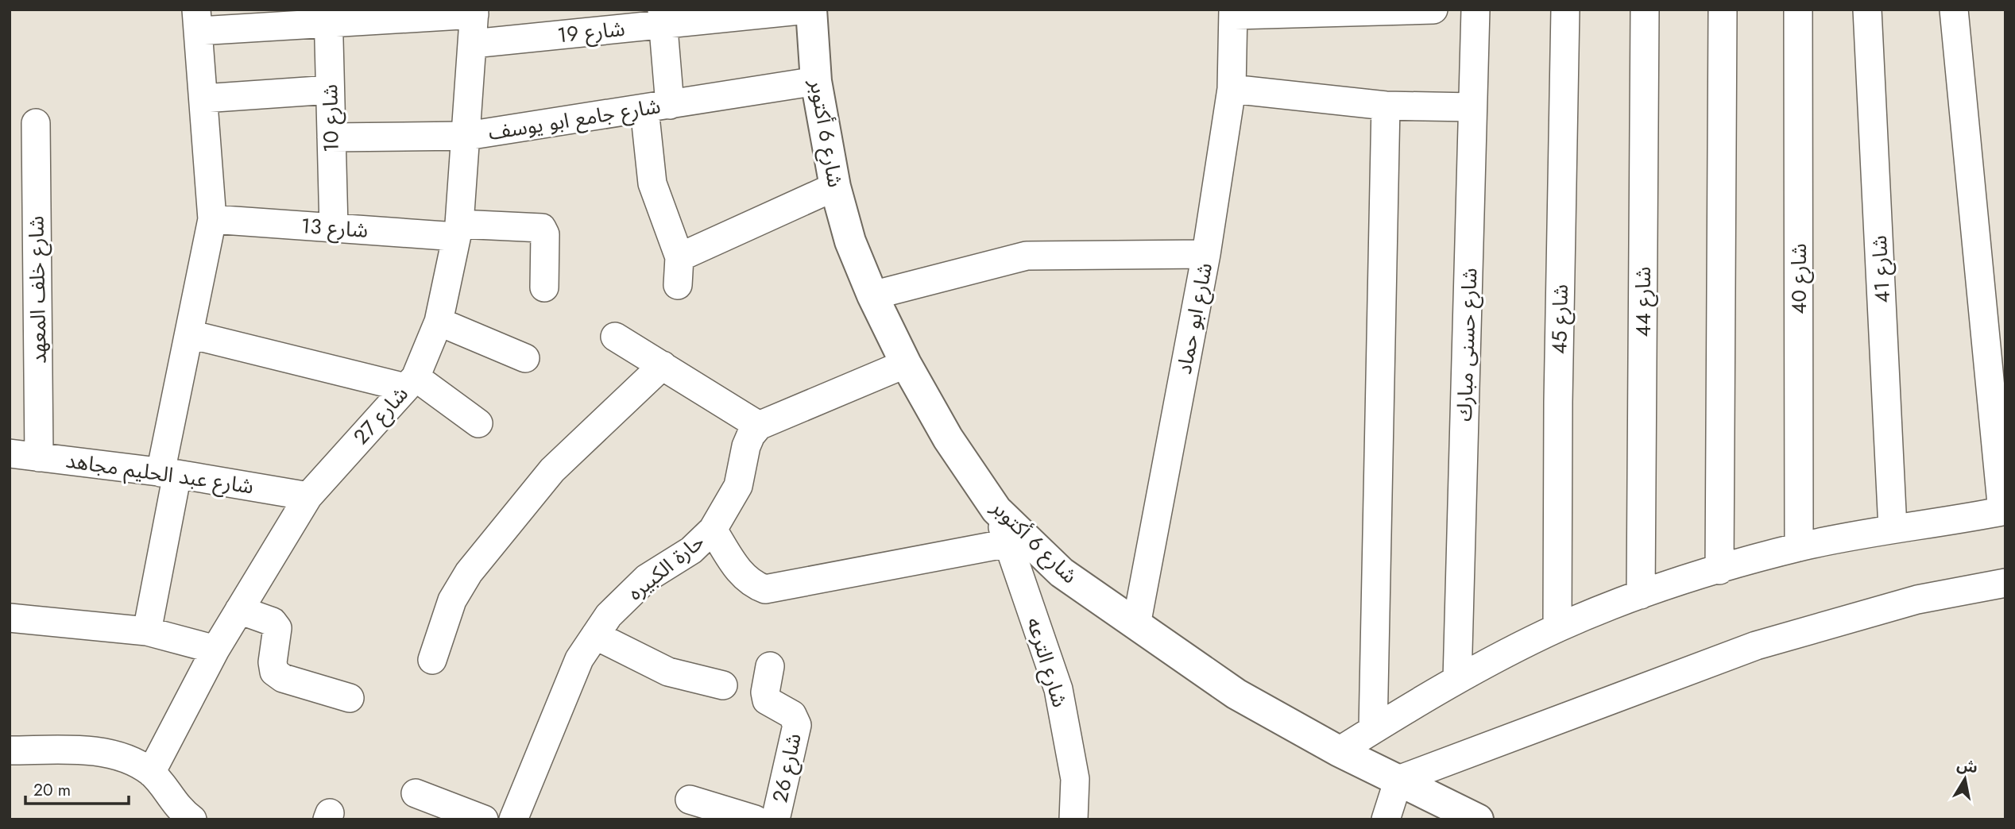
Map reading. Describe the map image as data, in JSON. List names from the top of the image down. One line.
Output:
{"streets":{"street":["شارع 19","شارع 10","شارع جامع ابو يوسف","شارع 6 أكتوبر","شارع 13","شارع 41","شارع 40","شارع خلف المعهد","شارع 44","شارع ابو حماد","شارع 45","شارع حسنى مبارك","شارع 27","شارع عبد الحليم مجاهد","حارة الكبيره","شارع الترعه","شارع 26"]},"crossings":[["شارع 19","شارع 6 أكتوبر"],["شارع 19","شارع 27"],["شارع 10","شارع جامع ابو يوسف"],["شارع 10","شارع 13"],["شارع جامع ابو يوسف","شارع 6 أكتوبر"],["شارع جامع ابو يوسف","شارع 27"],["شارع 6 أكتوبر","شارع ابو حماد"],["شارع 6 أكتوبر","شارع الترعه"],["شارع 13","شارع 27"],["شارع خلف المعهد","شارع عبد الحليم مجاهد"],["شارع 27","شارع عبد الحليم مجاهد"]],"scale_bar":"20 m","north":"top"}
